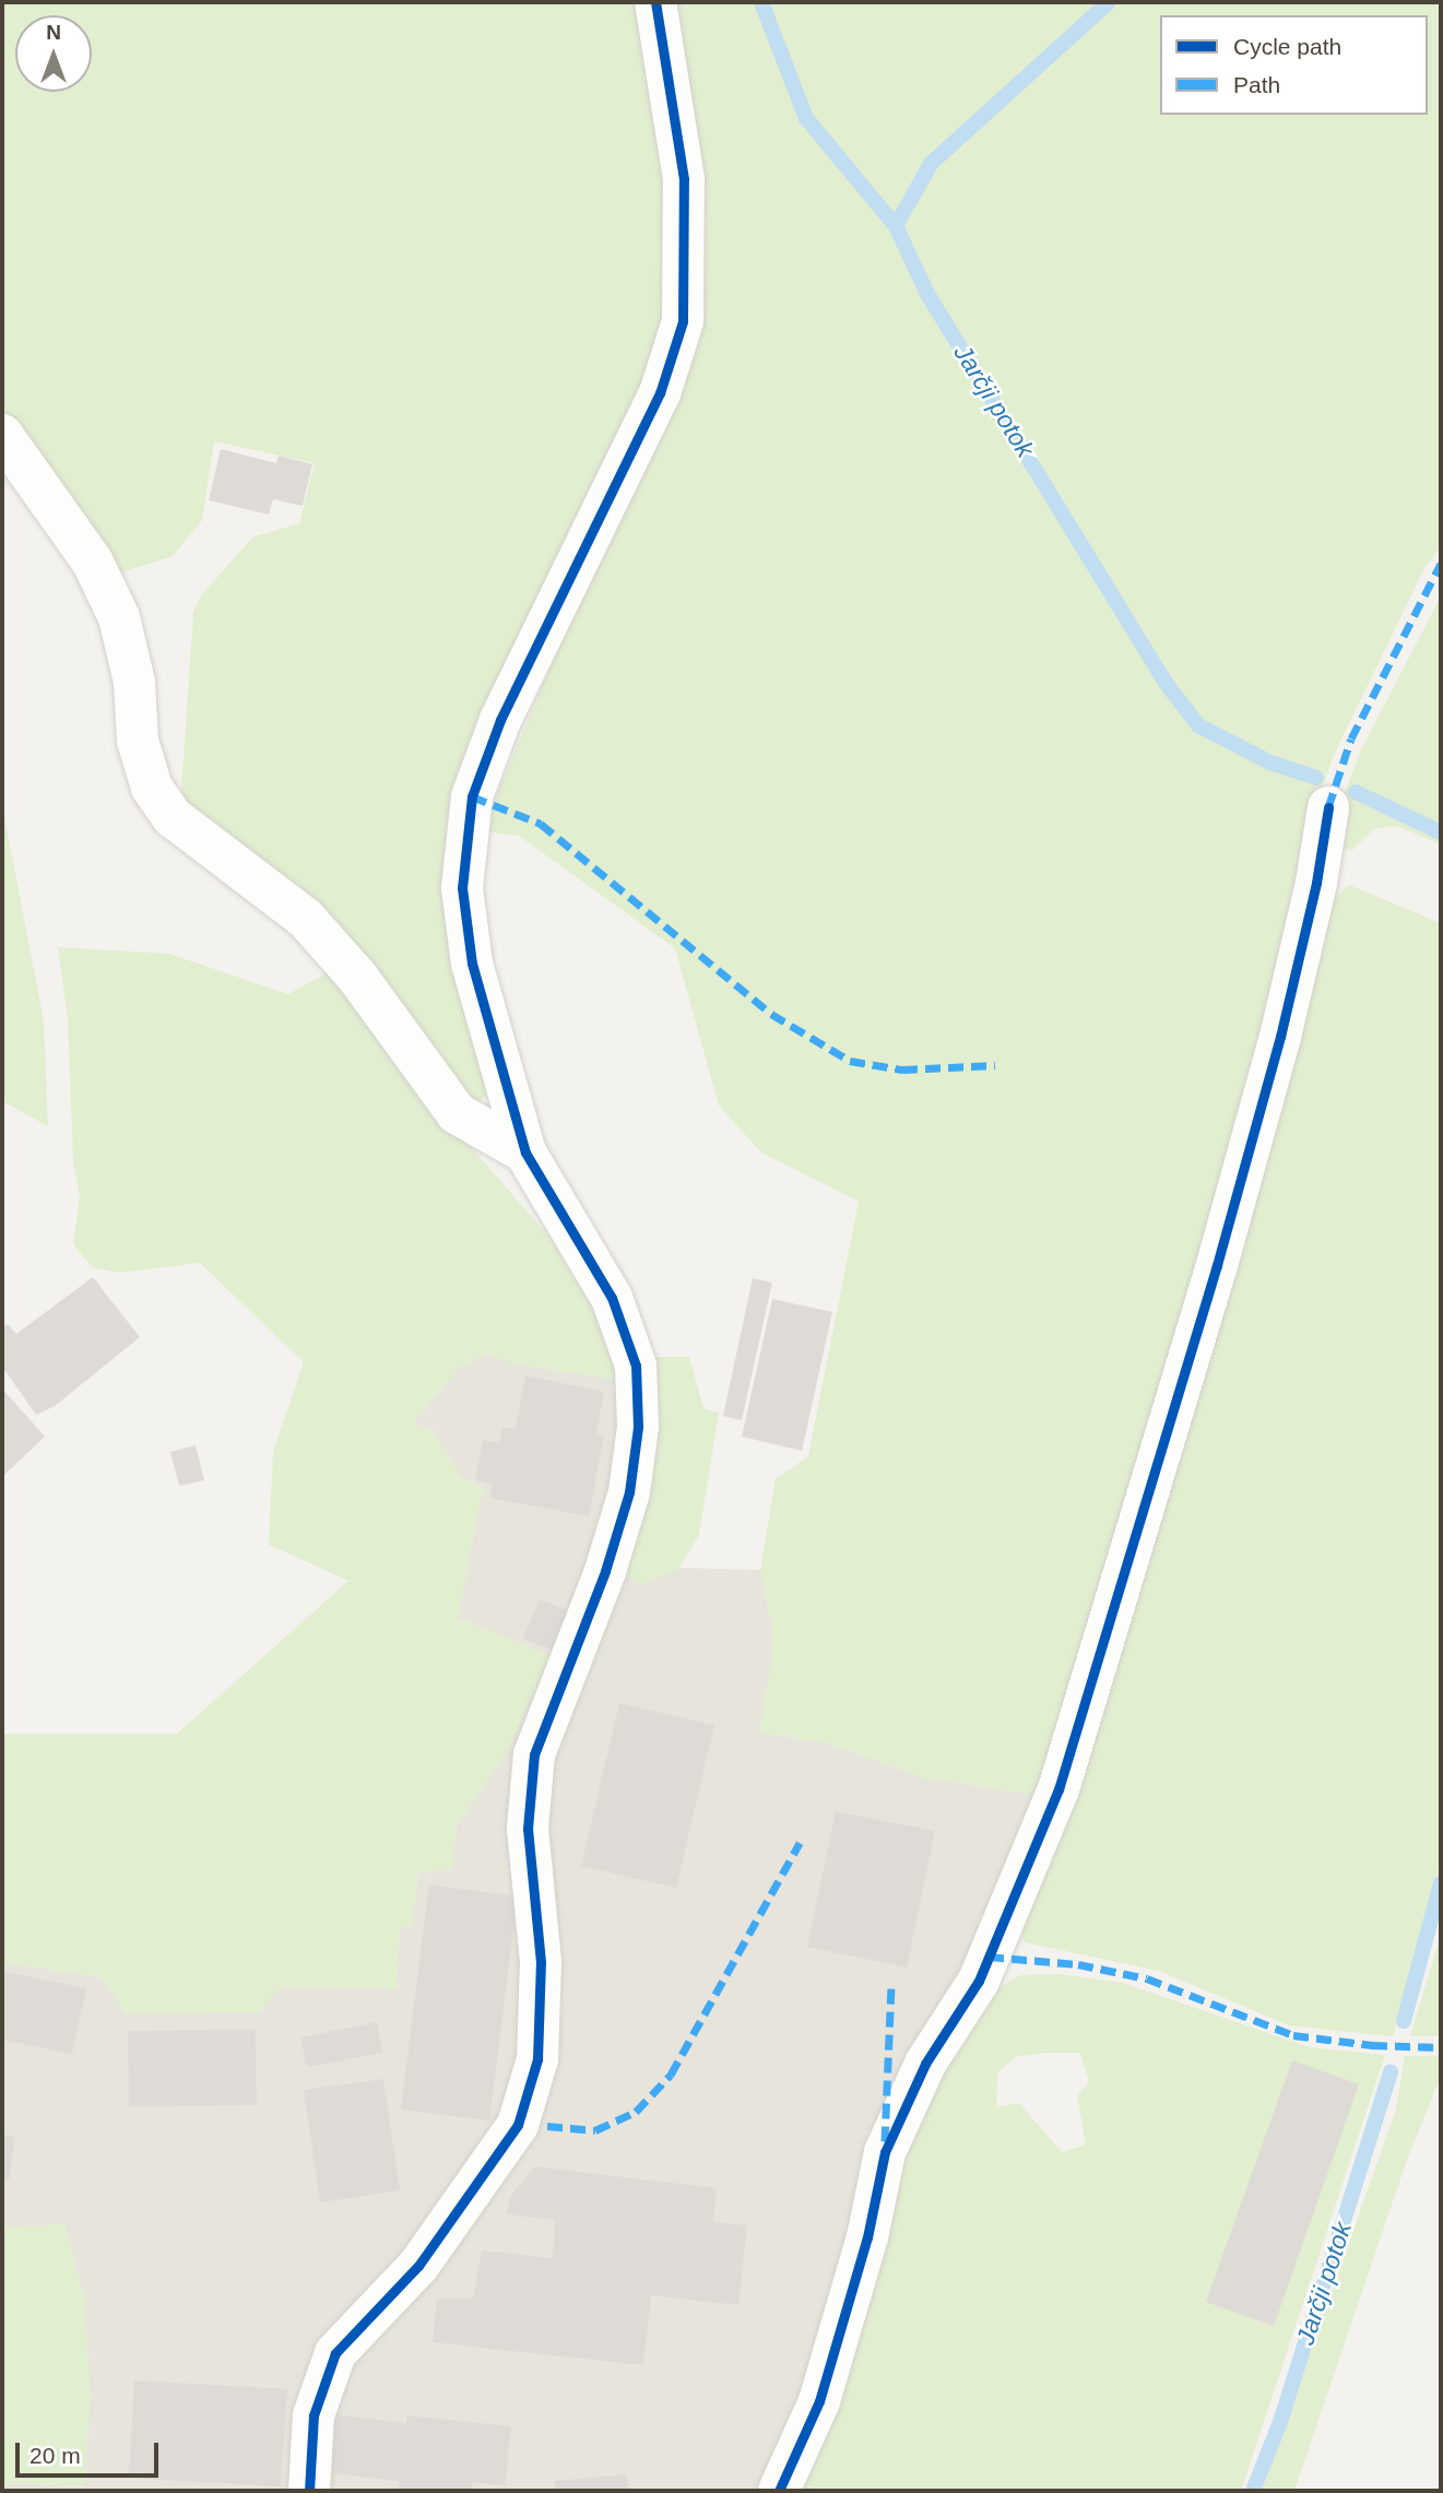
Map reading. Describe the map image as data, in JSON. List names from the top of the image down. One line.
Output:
{"water":["Jarčji potok"],"legend":["Cycle path","Path"],"scale_bar":"20 m","north":"top"}
